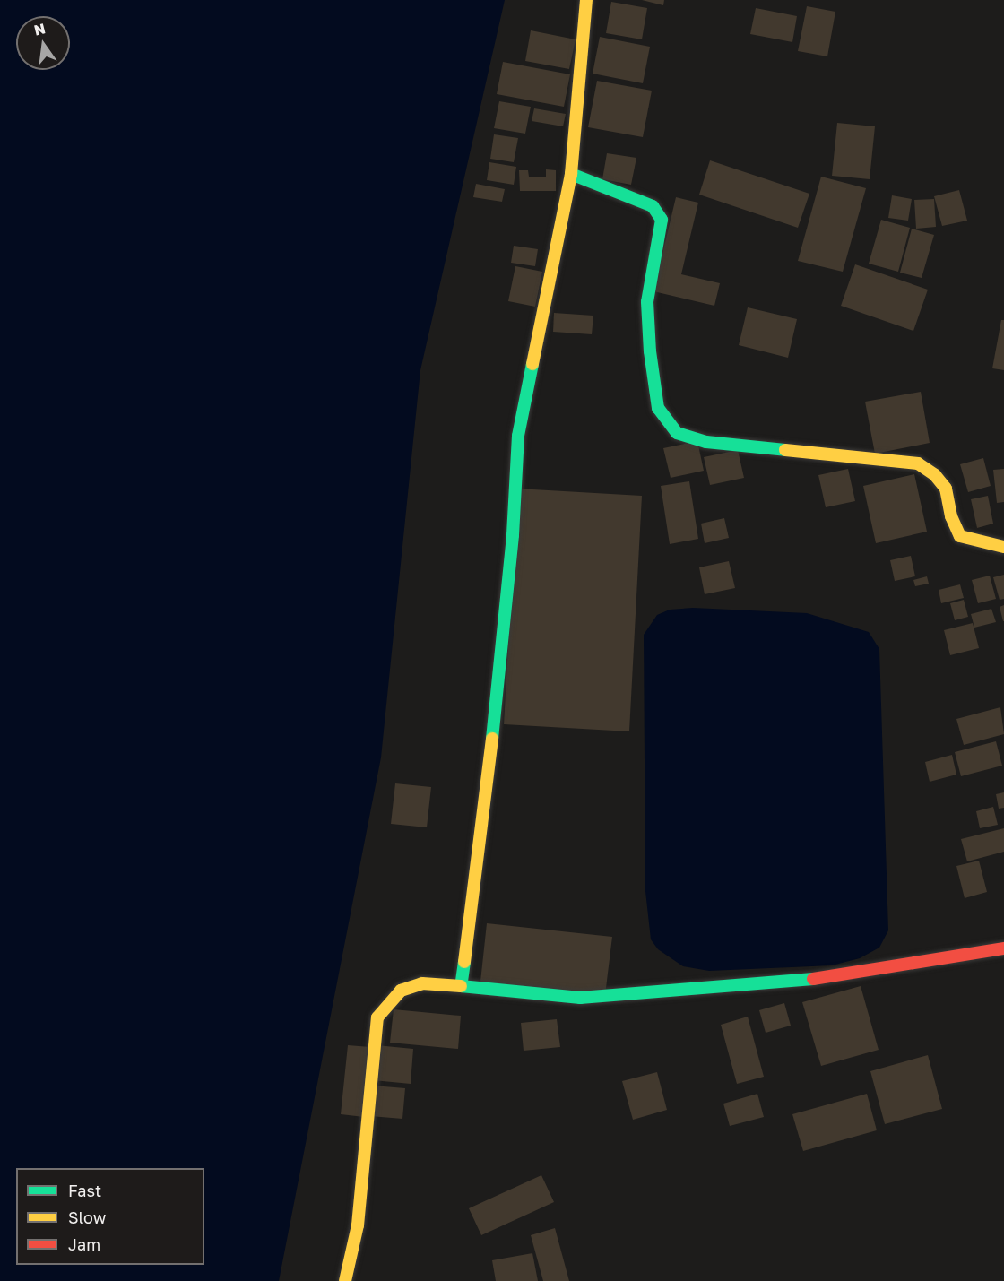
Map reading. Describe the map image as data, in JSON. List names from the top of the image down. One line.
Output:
{"legend":["Fast","Slow","Jam"],"north":"top"}
